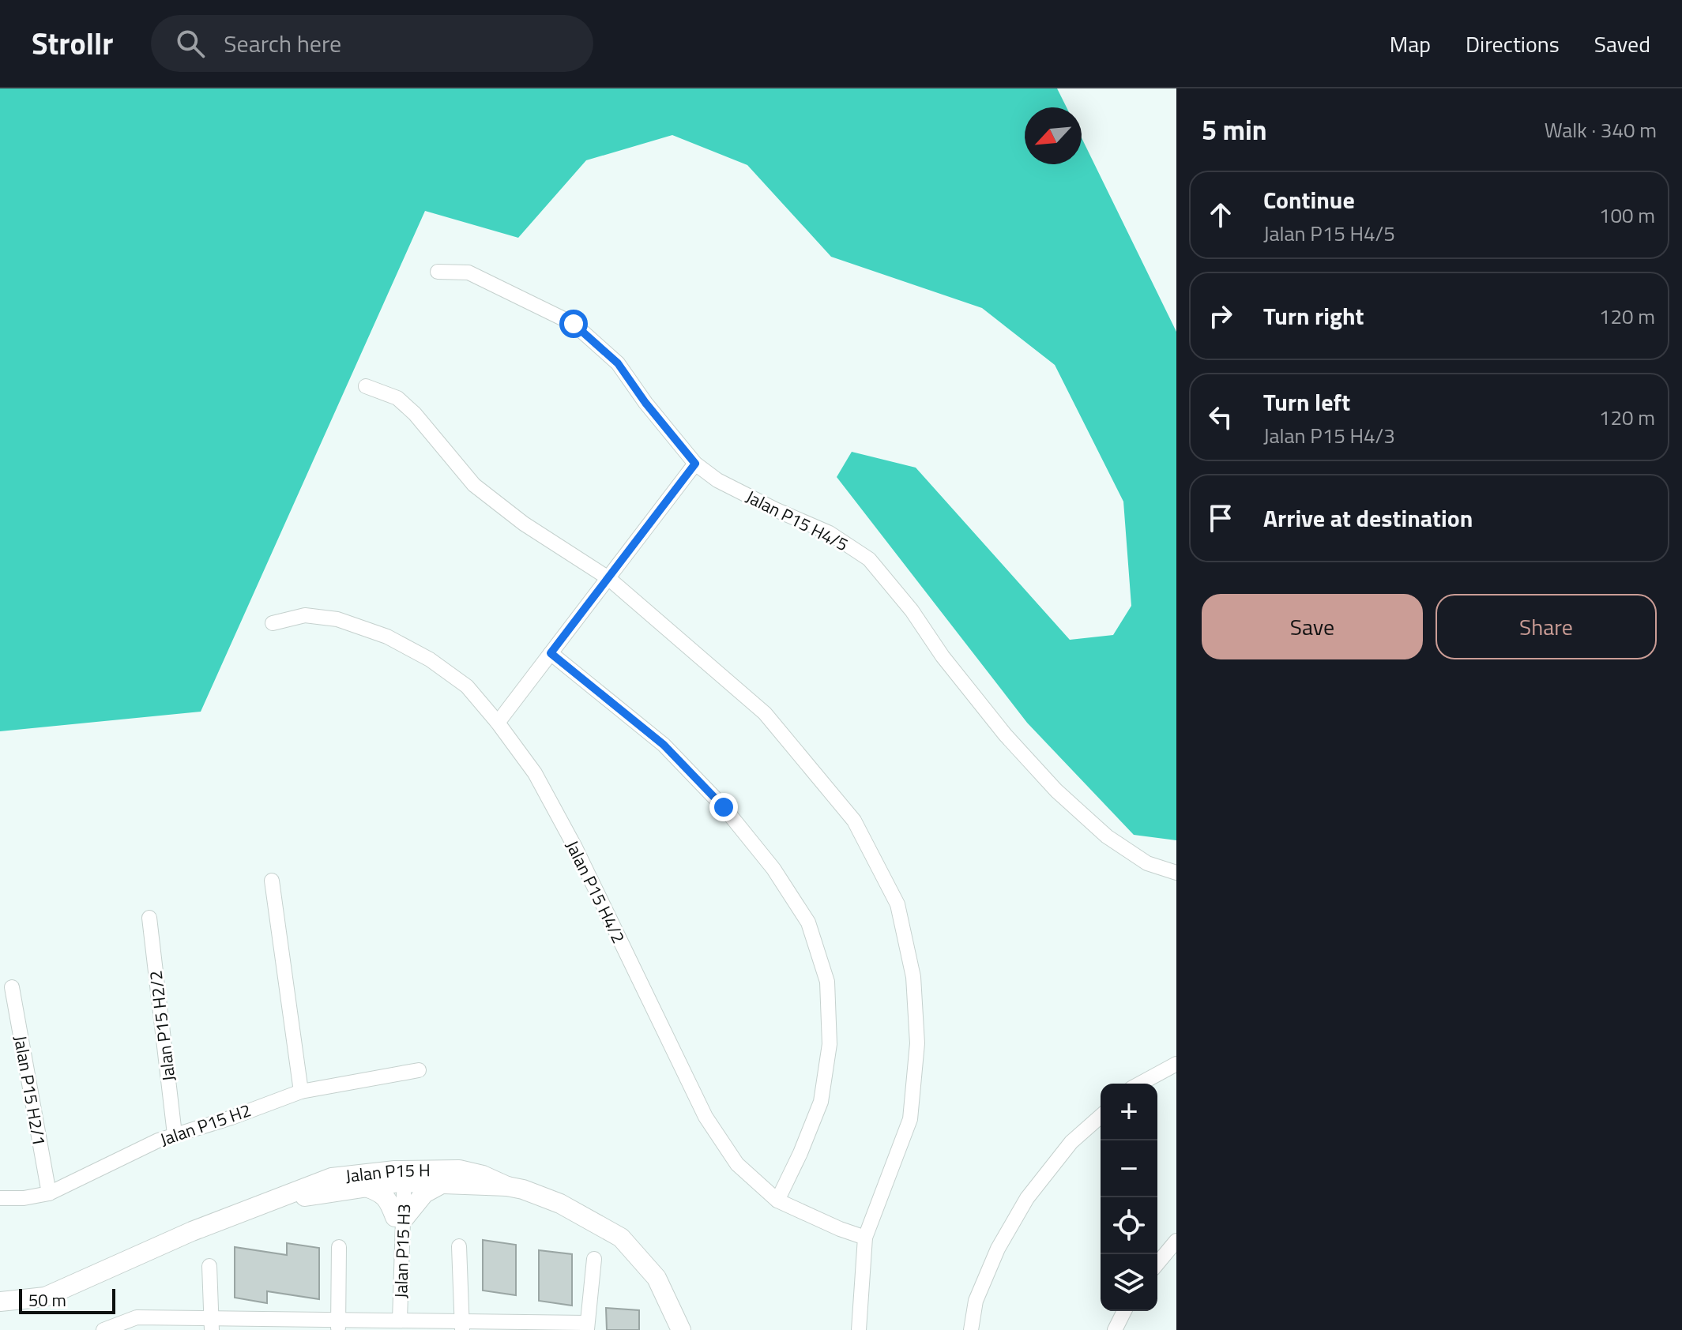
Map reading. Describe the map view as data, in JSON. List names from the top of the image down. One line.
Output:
{"streets":{"street":["Jalan P15 H4/5","Jalan P15 H4/2","Jalan P15 H2/2","Jalan P15 H2/1","Jalan P15 H2","Jalan P15 H","Jalan P15 H3"]},"crossings":[["Jalan P15 H2/2","Jalan P15 H2"],["Jalan P15 H2/1","Jalan P15 H2"],["Jalan P15 H","Jalan P15 H3"]],"scale_bar":"50 m","north":"bottom left","page":{"header":"Strollr","search":"Search here","nav":["Map","Directions","Saved"],"heading":["5 min","Walk · 340 m"],"list":[["Continue","Jalan P15 H4/5","100 m"],["Turn right","120 m"],["Turn left","Jalan P15 H4/3","120 m"],"Arrive at destination"],"buttons":["Save","Share"],"map_buttons":["+","−"],"scale":"50 m"}}
